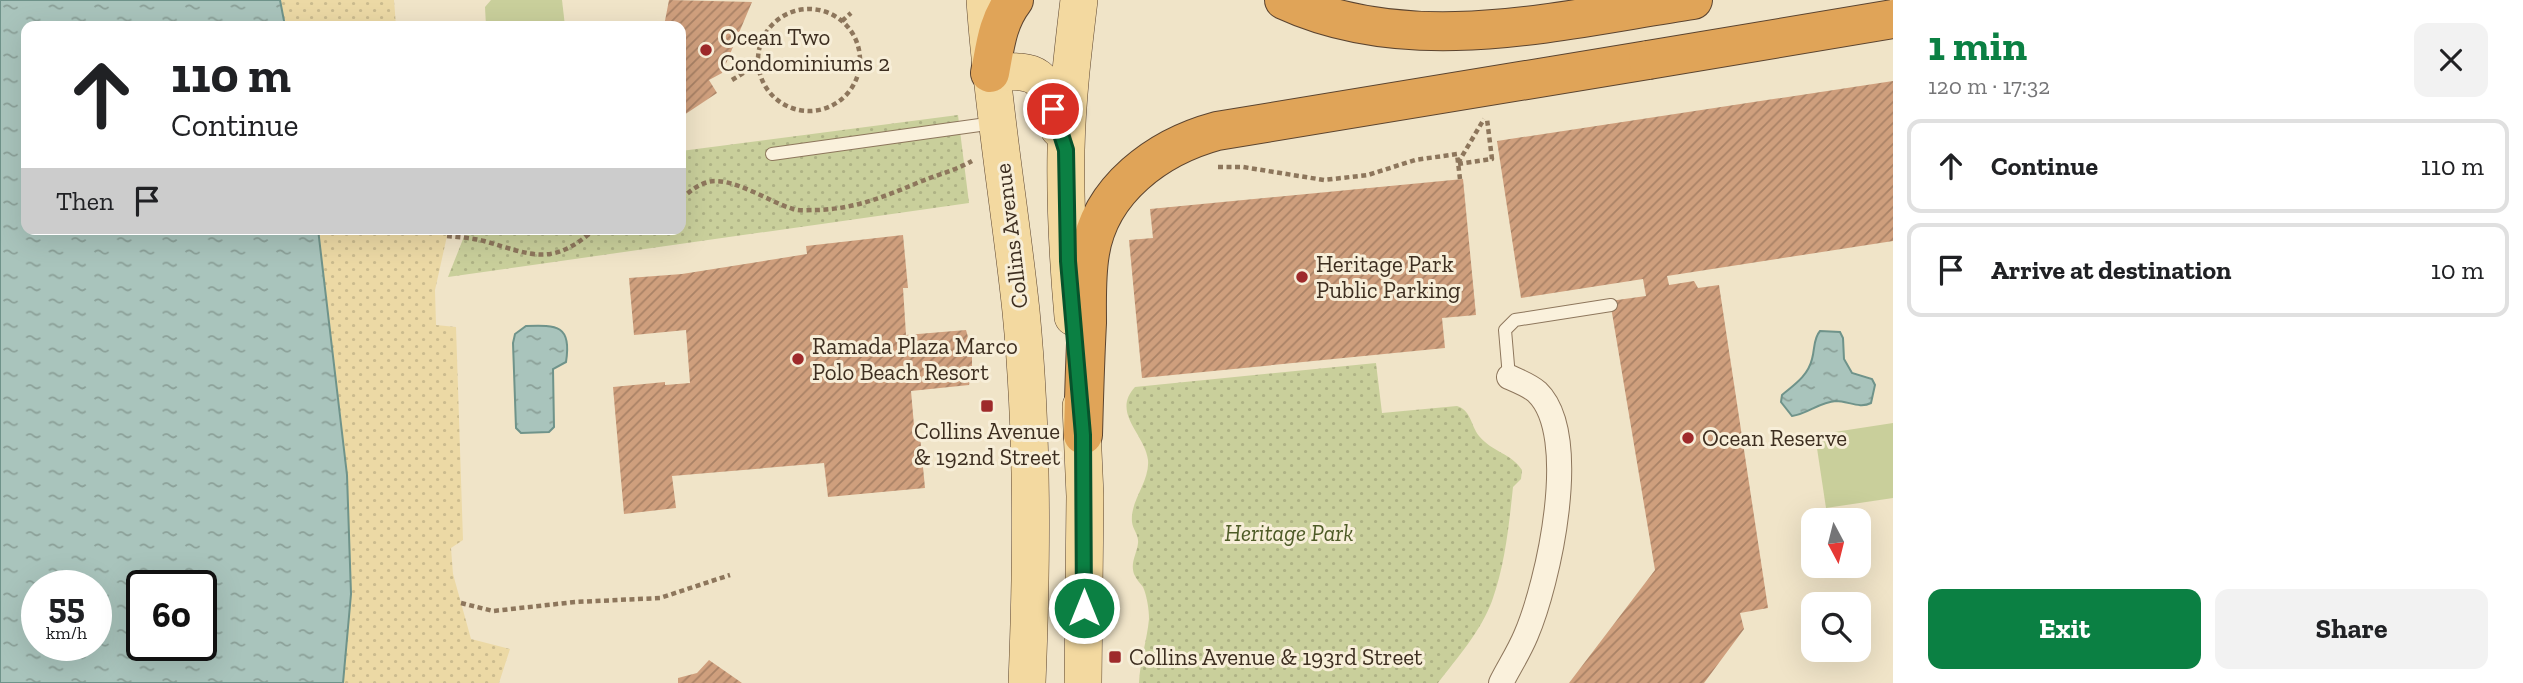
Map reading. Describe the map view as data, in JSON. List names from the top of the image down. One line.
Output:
{"streets":{"main road":["Collins Avenue"]},"parks":["Heritage Park"],"places":{"other":["Ocean Two Condominiums 2","Heritage Park Public Parking","Ramada Plaza Marco Polo Beach Resort","Ocean Reserve"],"transit":["Collins Avenue & 192nd Street","Collins Avenue & 193rd Street"]},"north":"bottom","page":{"heading":["1 min","120 m · 17:32"],"turn":["110 m","Continue"],"list":[{"name":"Continue","value":"110 m"},{"name":"Arrive at destination","value":"10 m"}],"then":"Then","speed":"55 km/h","limit":"60","buttons":["Exit","Share"]}}
